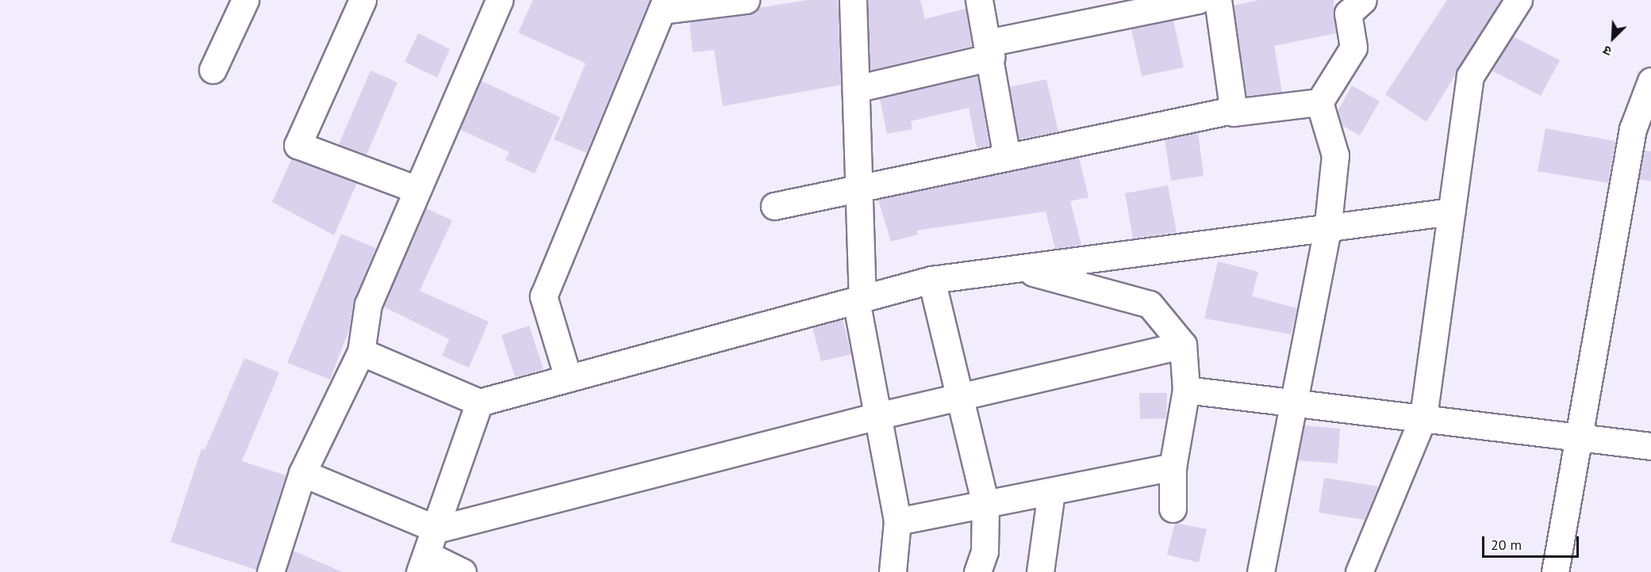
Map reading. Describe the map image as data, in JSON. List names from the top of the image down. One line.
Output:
{"scale_bar":"20 m","north":"bottom left"}
